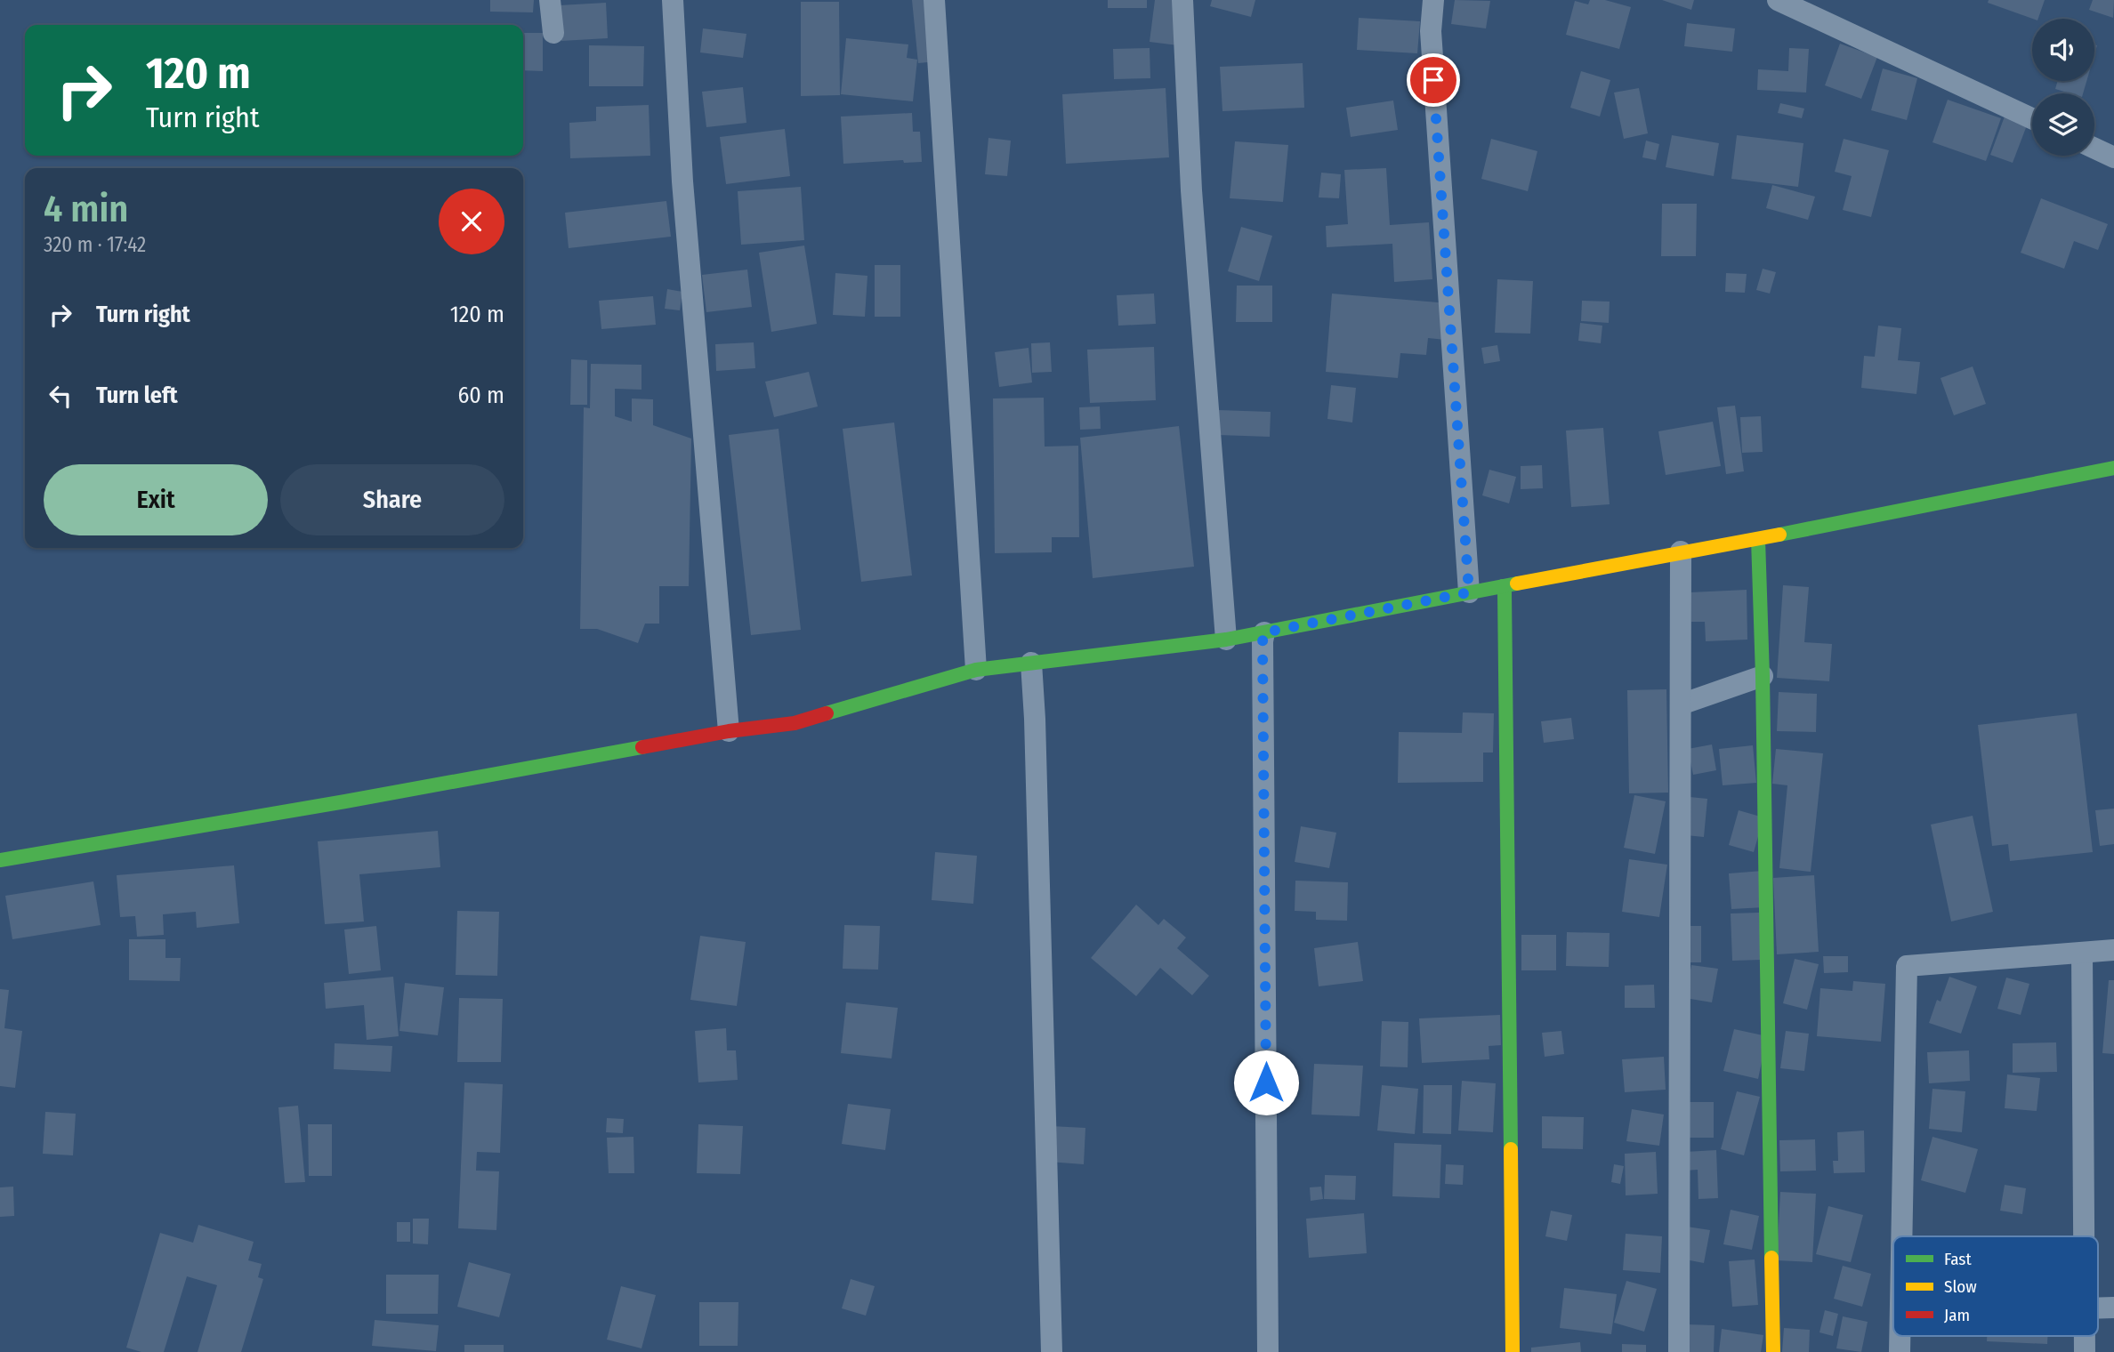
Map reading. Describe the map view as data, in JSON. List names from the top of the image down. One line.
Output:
{"legend":["Fast","Slow","Jam"],"page":{"turn":["120 m","Turn right"],"heading":["4 min","320 m · 17:42"],"list":[{"name":"Turn right","value":"120 m"},{"name":"Turn left","value":"60 m"}],"buttons":["Exit","Share"]}}
